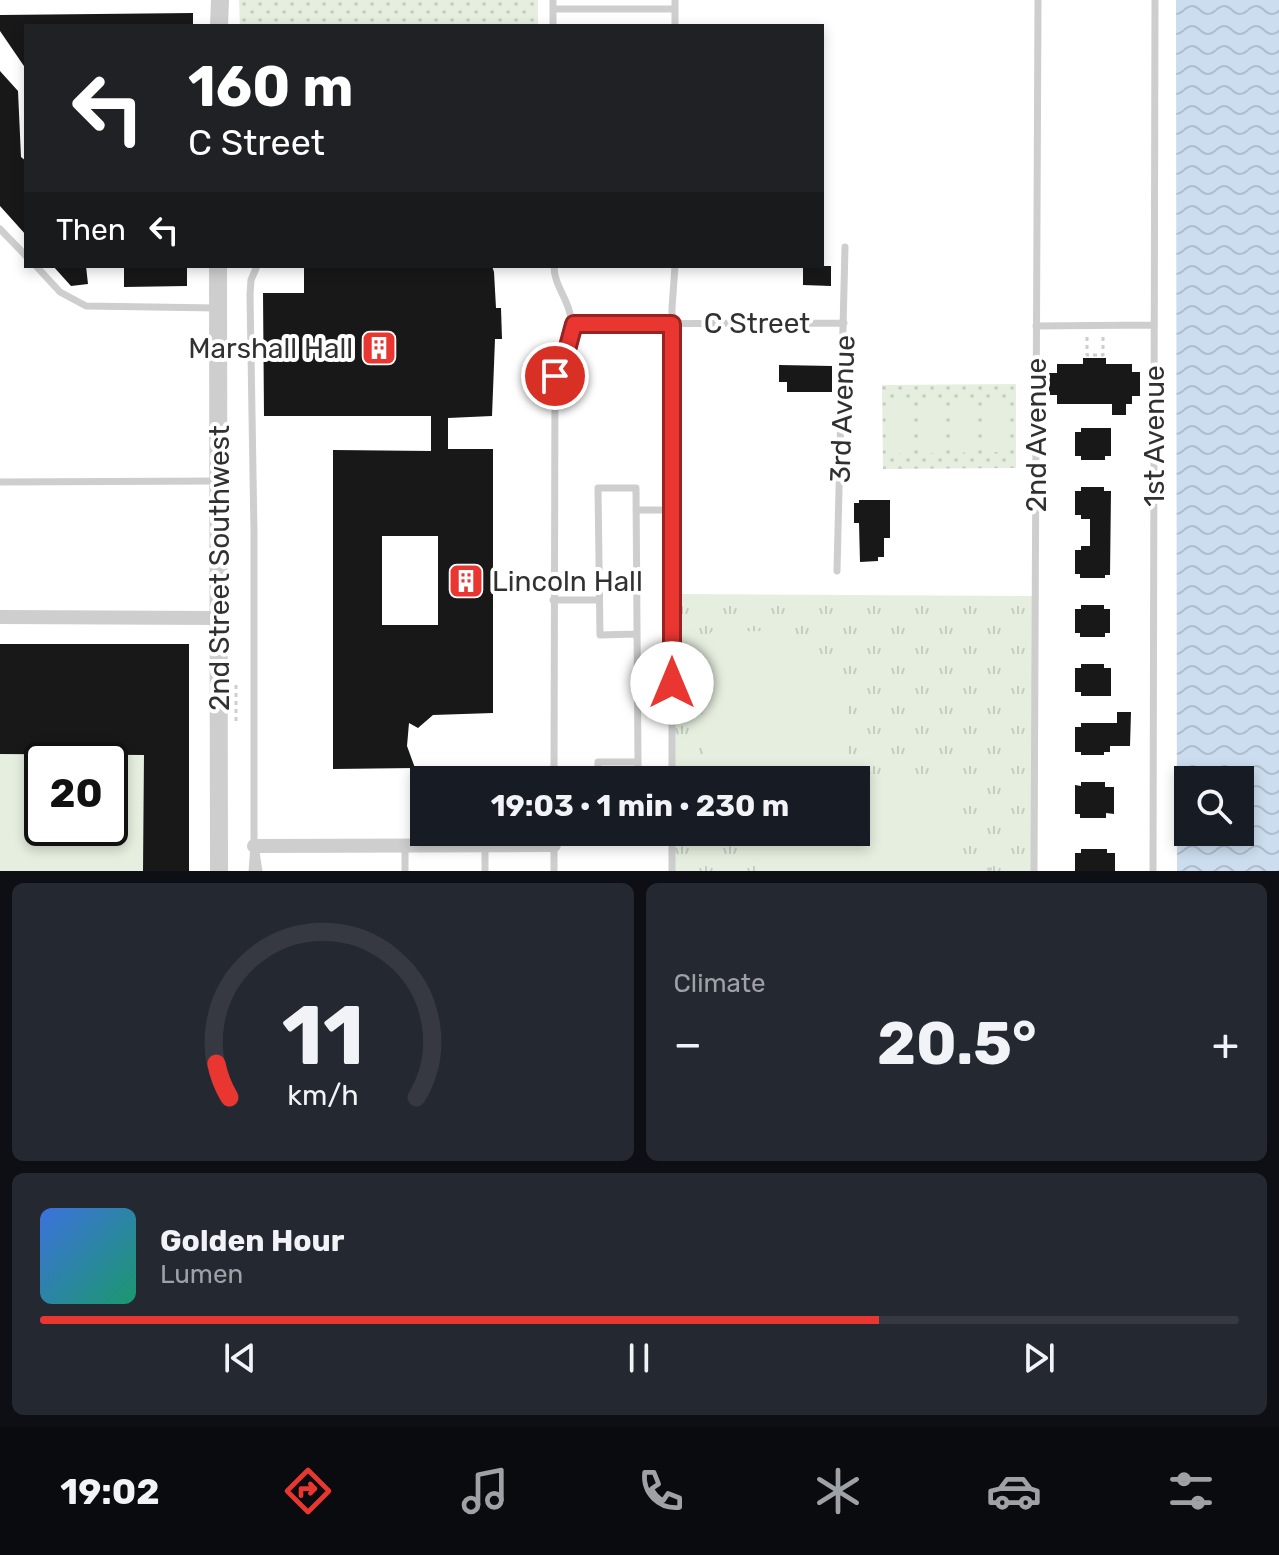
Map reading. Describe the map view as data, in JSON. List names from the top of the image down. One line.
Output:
{"streets":{"street":["2nd Street Southwest"],"lane":["C Street","3rd Avenue","2nd Avenue","1st Avenue"]},"crossings":[["C Street","3rd Avenue"]],"places":{"building":["Marshall Hall","Lincoln Hall"]},"page":{"turn":["160 m","C Street"],"then":"Then","limit":"20","trip":"19:03 · 1 min · 230 m","tile":"Climate","heat":["−","20.5°","+"],"song":["Golden Hour","Lumen"],"tabs":"19:02","gauge":["11","km/h"]}}
